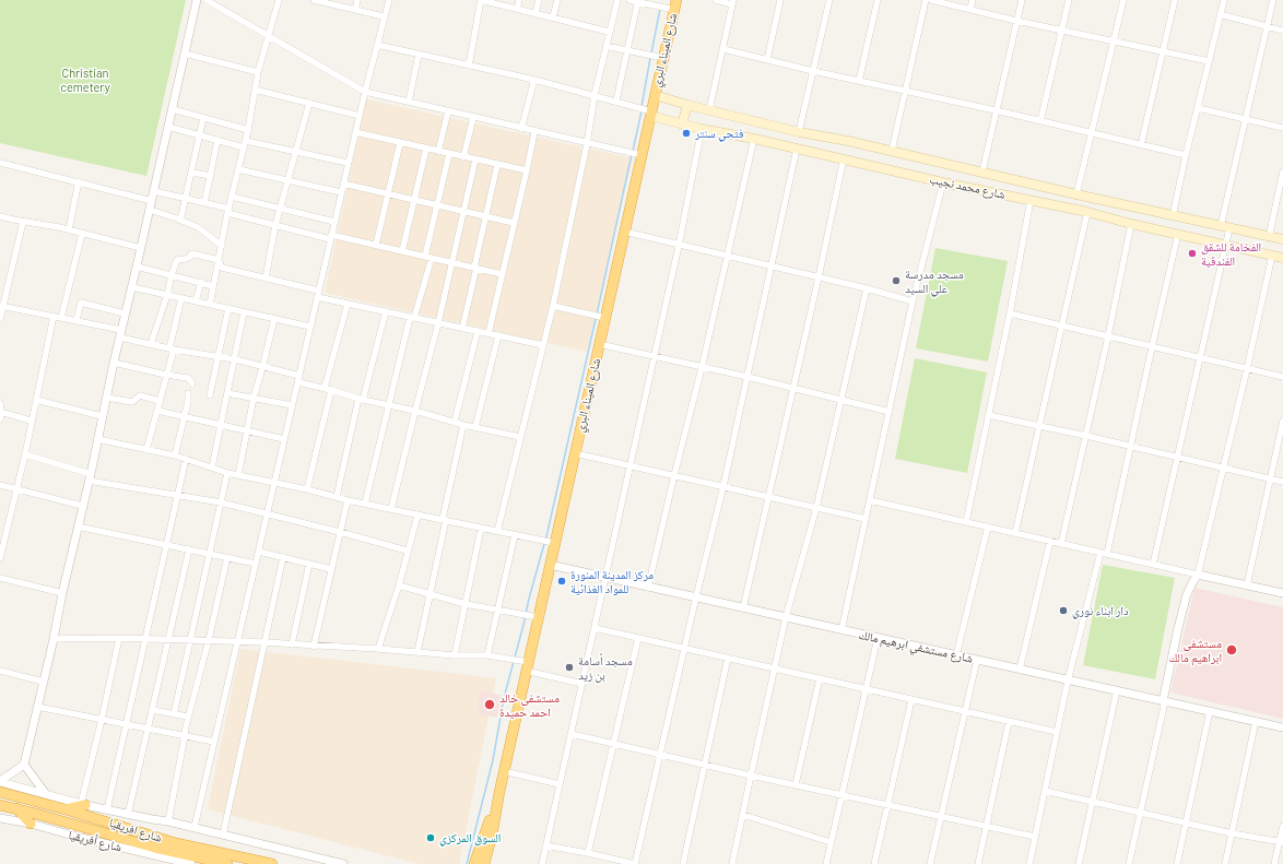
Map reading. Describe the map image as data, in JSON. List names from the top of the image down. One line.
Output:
{"streets":{"highway":["شارع الميناء البري","شارع افريقيا"],"main road":["شارع محمد نجيب"],"street":["شارع مستشفي ابرهيم مالك","شارع أفريقيا"]},"crossings":[["شارع الميناء البري","شارع محمد نجيب"],["شارع الميناء البري","شارع مستشفي ابرهيم مالك"]],"parks":["Christian cemetery"],"places":["فتحي سنتر","الفخامة للشقق الفندقية","مسجد مدرسة علي السيد","مركز المدينة المنورة للمواد الغذائية","دار ابناء نوري","مستشفى ابراهيم مالك","مسجد أسامة بن زيد","مستشفى خالد احمد حميدة","السوق المركزي"]}
